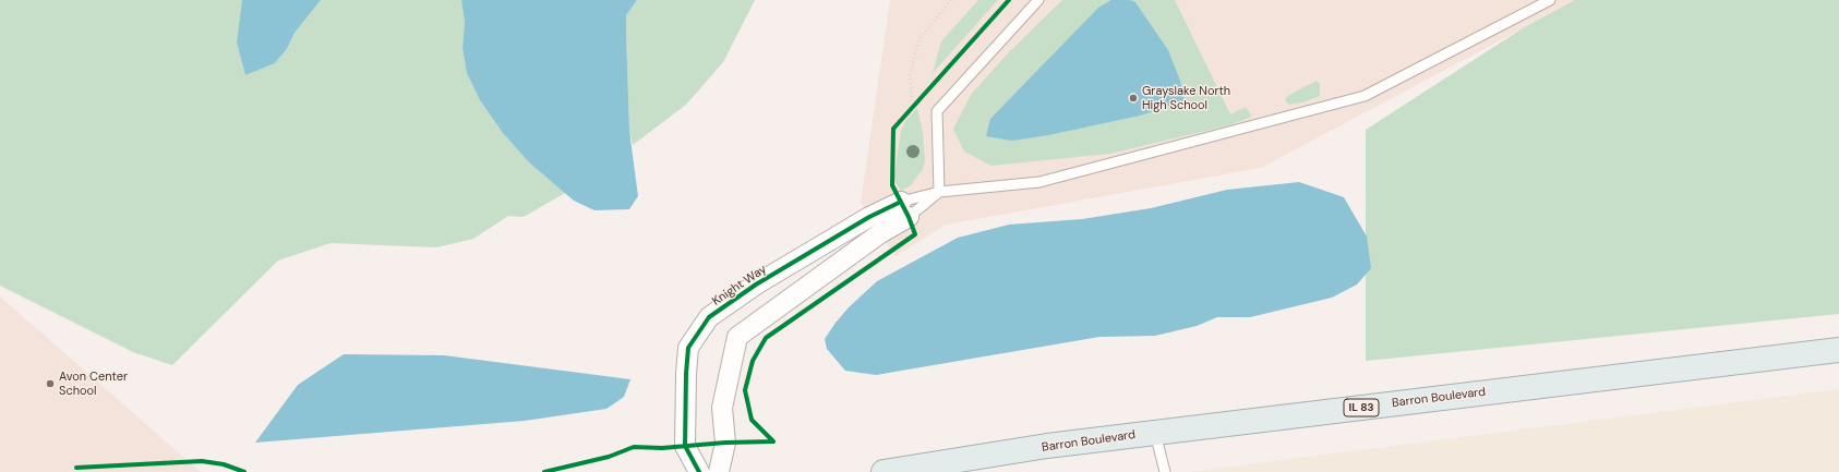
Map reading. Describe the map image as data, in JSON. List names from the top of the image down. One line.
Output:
{"streets":{"main road":["Barron Boulevard","IL 83"],"street":["Knight Way"]},"places":["Grayslake North High School","Avon Center School"]}
